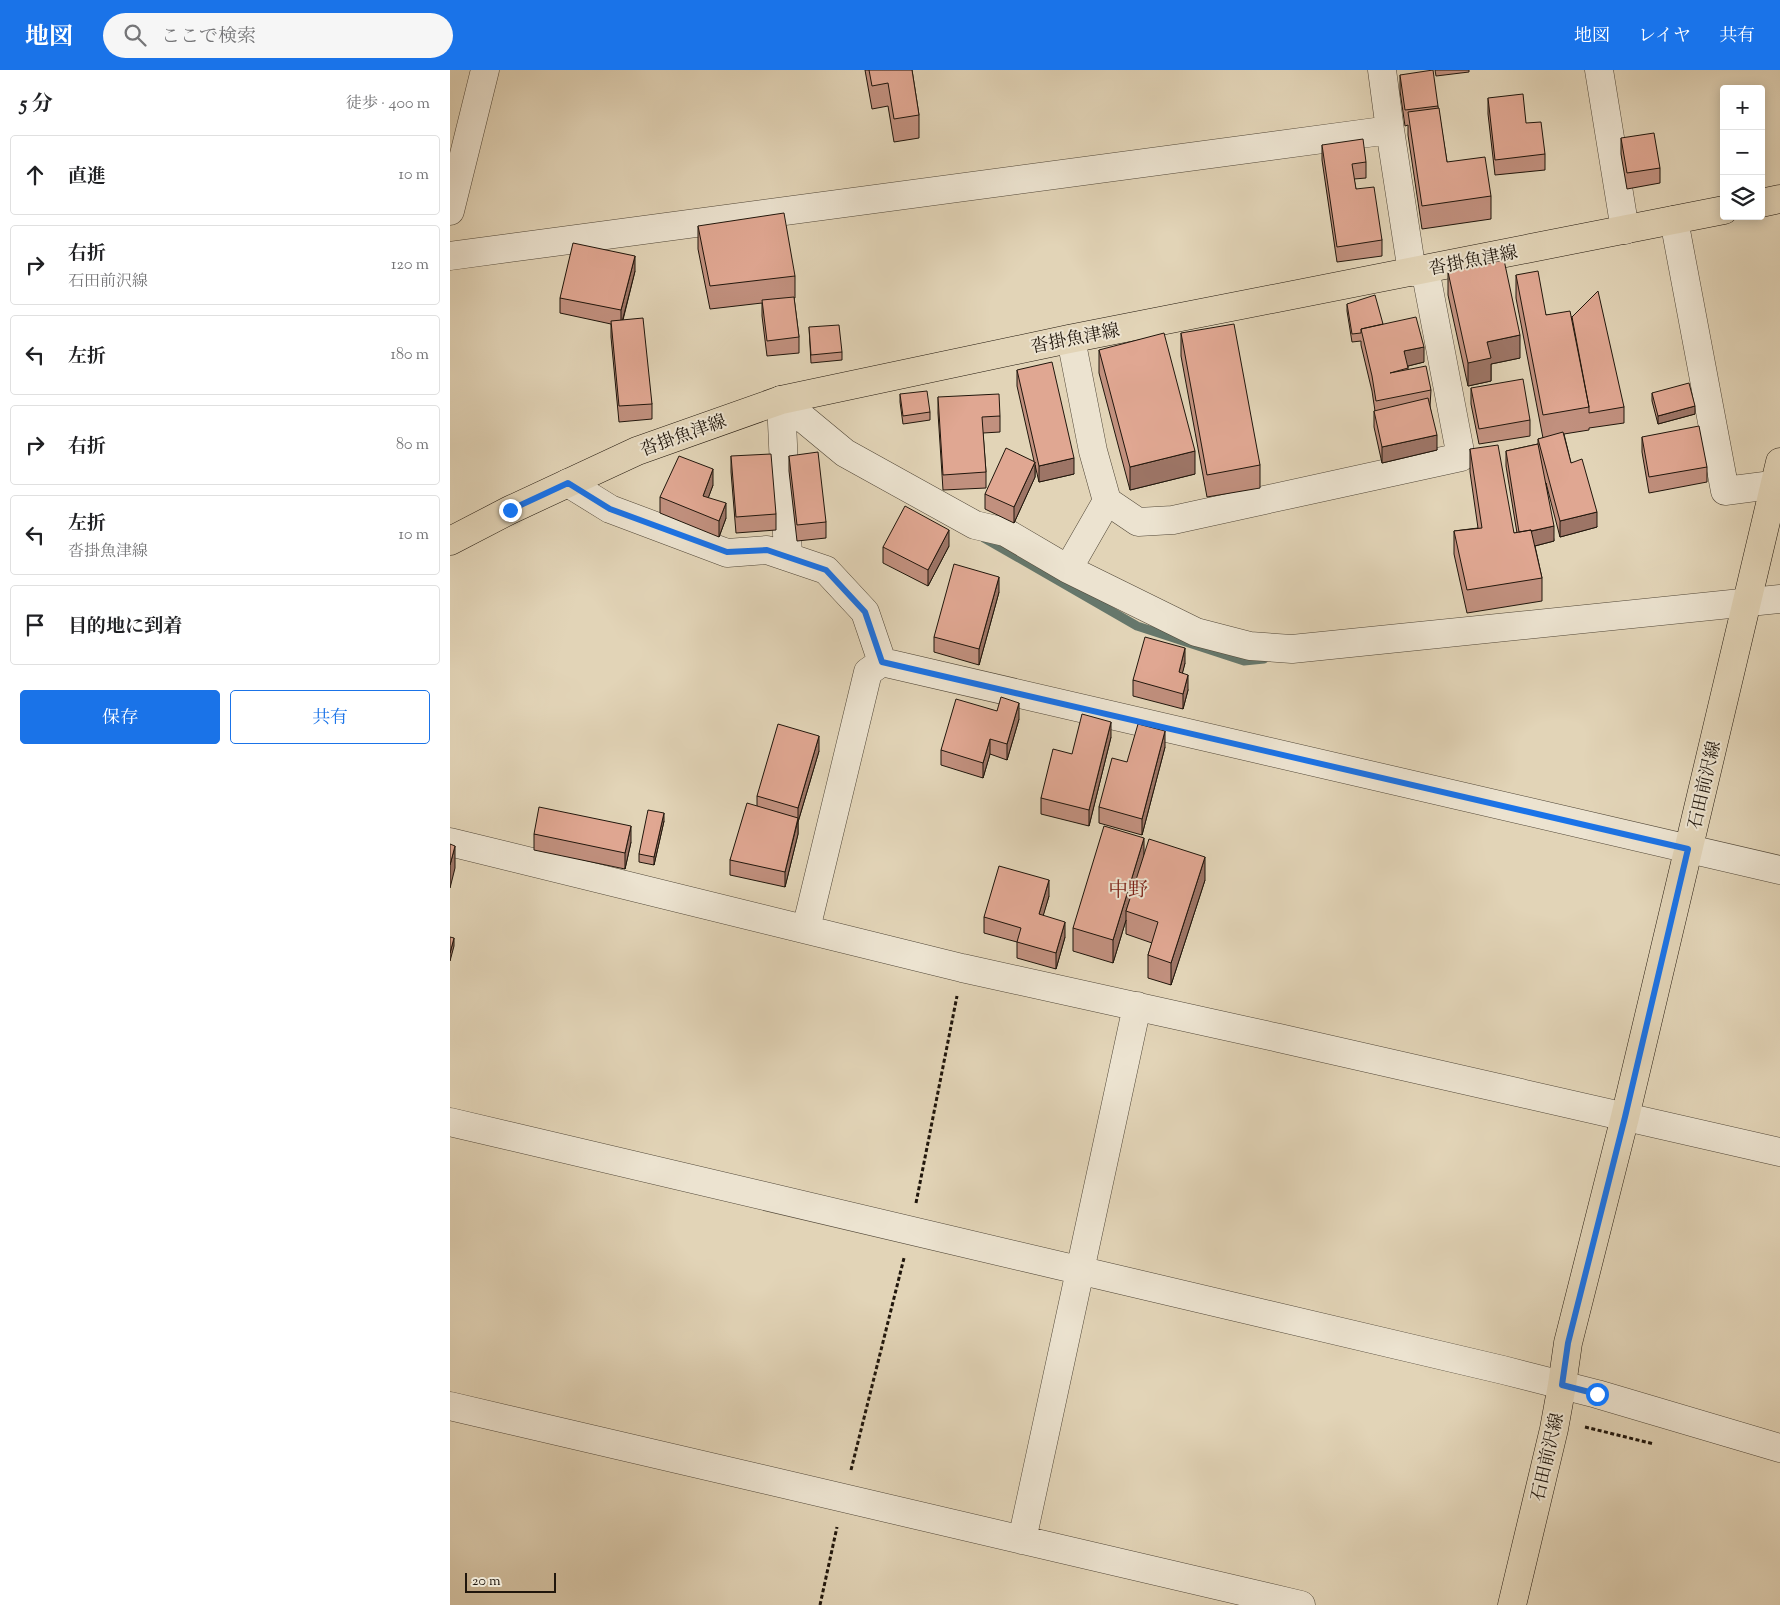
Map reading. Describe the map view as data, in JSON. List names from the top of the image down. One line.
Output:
{"streets":{"main road":["沓掛魚津線","石田前沢線"]},"districts":["中野"],"scale_bar":"20 m","page":{"header":"地図","search":"ここで検索","nav":["地図","レイヤ","共有"],"heading":["5 分","徒歩 · 400 m"],"map_buttons":["+","−"],"list":[["直進","10 m"],["右折","石田前沢線","120 m"],["左折","180 m"],["右折","80 m"],["左折","沓掛魚津線","10 m"],"目的地に到着"],"buttons":["保存","共有"],"scale":"20 m"}}
